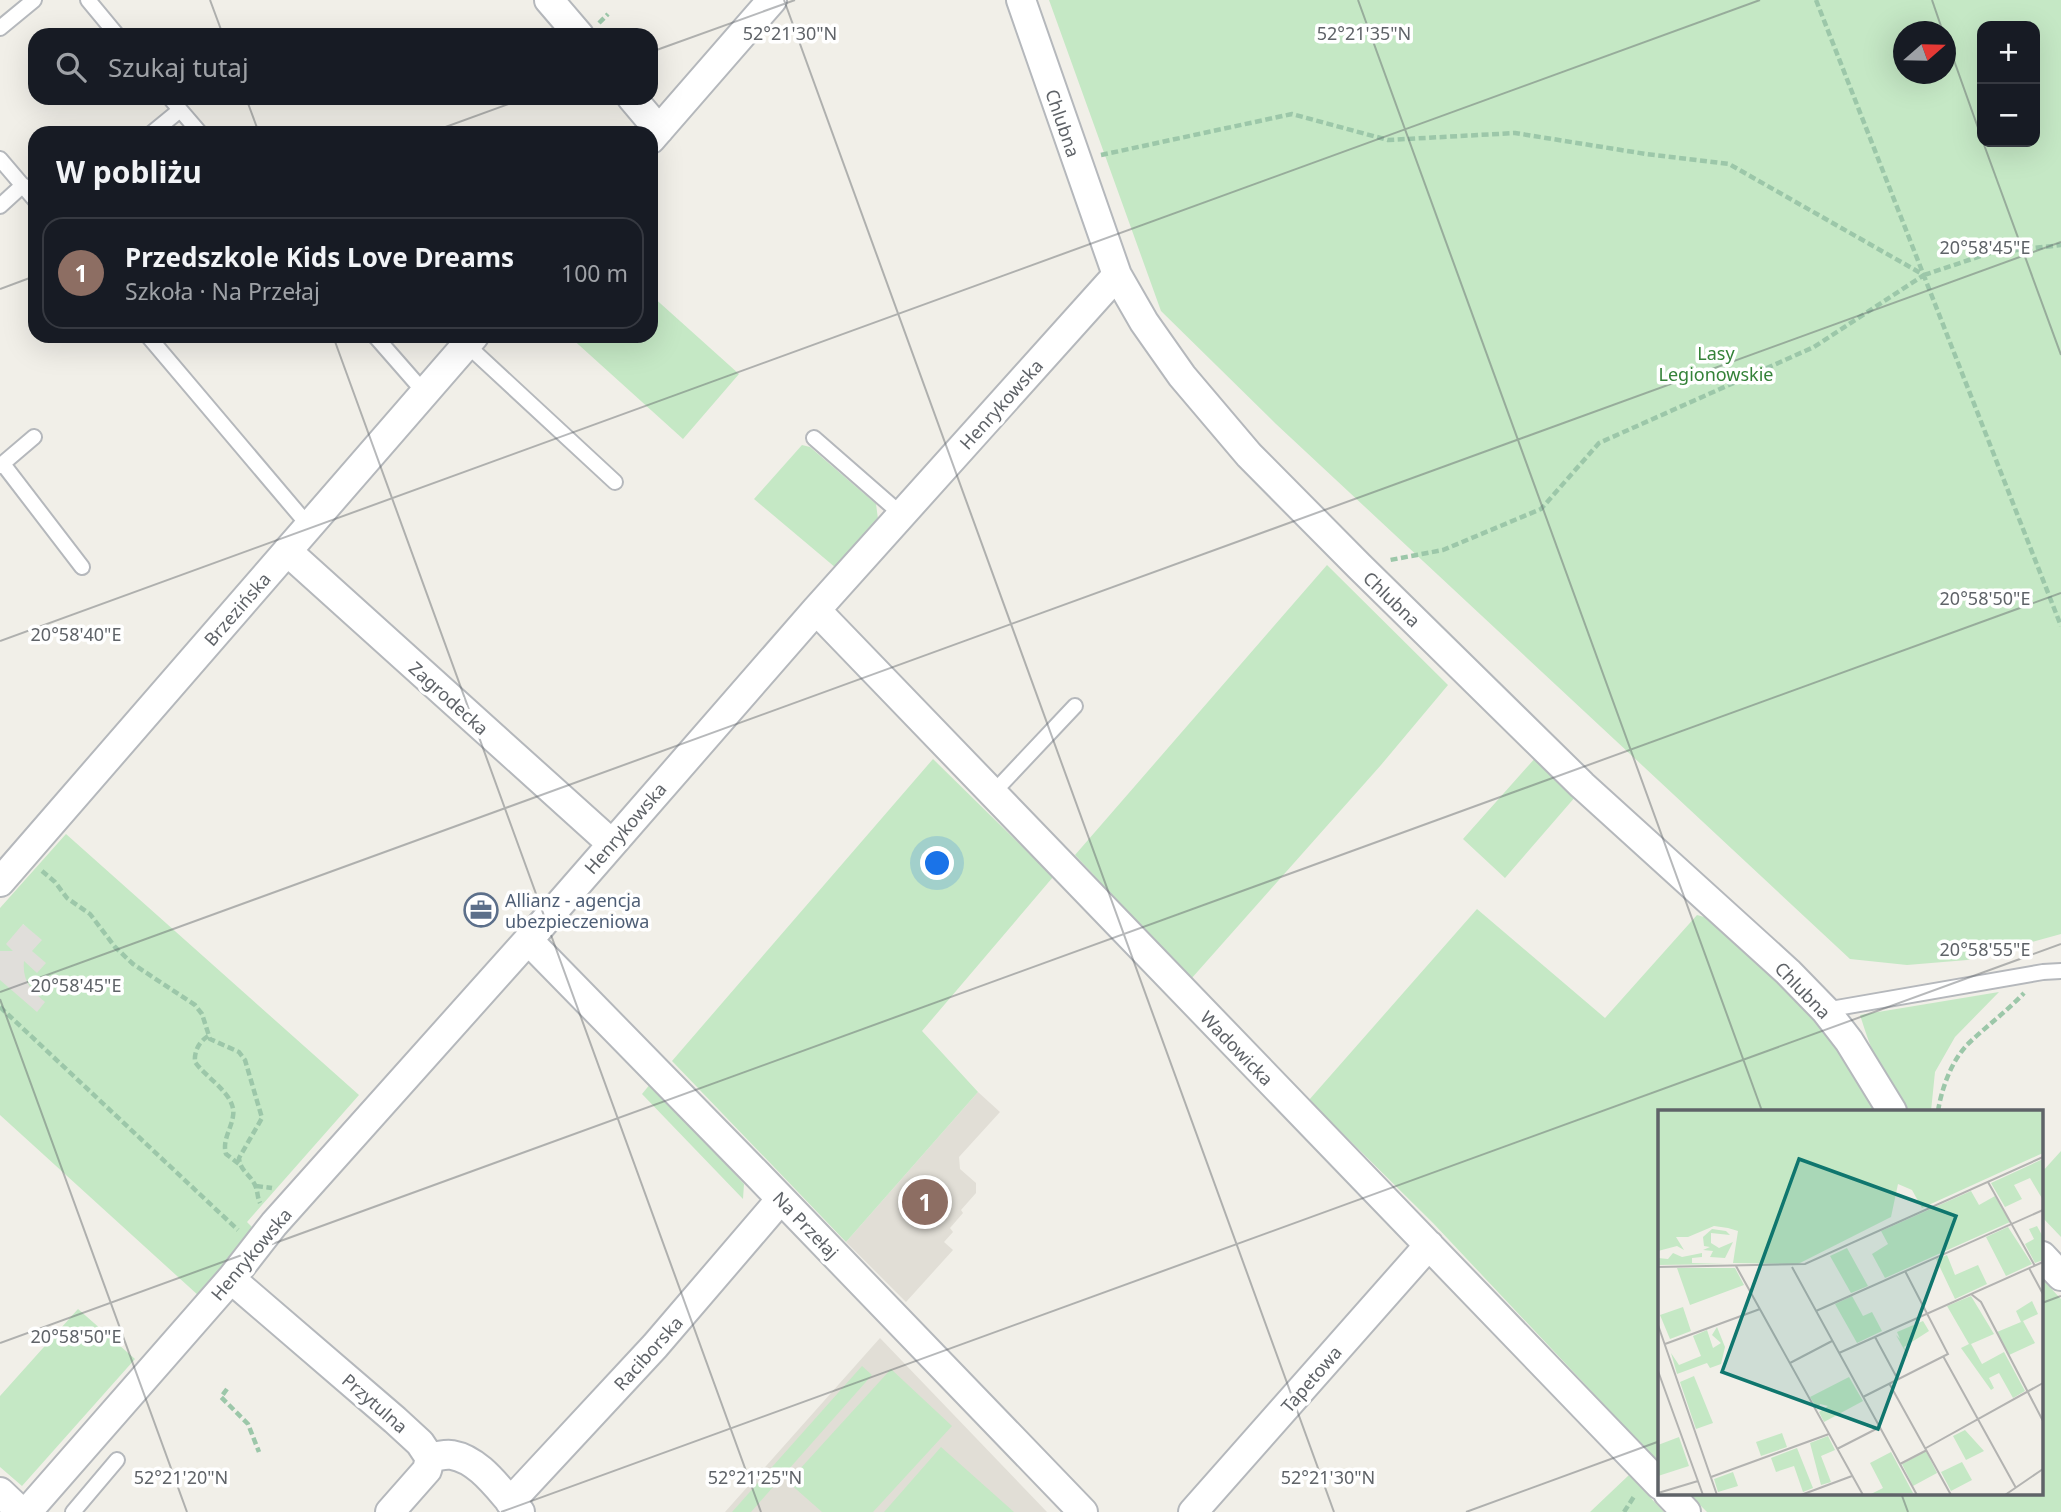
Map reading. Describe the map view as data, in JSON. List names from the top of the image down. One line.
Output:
{"streets":{"street":["Chlubna","Henrykowska","Brzezińska","Zagrodecka","Wadowicka","Na Przełaj","Raciborska","Tapetowa","Przytulna"]},"crossings":[["Chlubna","Henrykowska"],["Henrykowska","Zagrodecka"],["Henrykowska","Wadowicka"],["Henrykowska","Na Przełaj"],["Henrykowska","Przytulna"],["Brzezińska","Zagrodecka"],["Wadowicka","Tapetowa"],["Na Przełaj","Raciborska"]],"parks":["Lasy Legionowskie"],"places":{"office":["Allianz - agencja ubezpieczeniowa"]},"north":"right","page":{"map_buttons":["+","−"],"search":"Szukaj tutaj","heading":"W pobliżu","list":[{"mark":"1","name":"Przedszkole Kids Love Dreams","note":"Szkoła · Na Przełaj","value":"100 m"}],"pins":"1"},"coordinates":["52°21'30\"N","52°21'35\"N","20°58'45\"E","20°58'50\"E","20°58'40\"E","20°58'55\"E","52°21'20\"N","52°21'25\"N"]}
